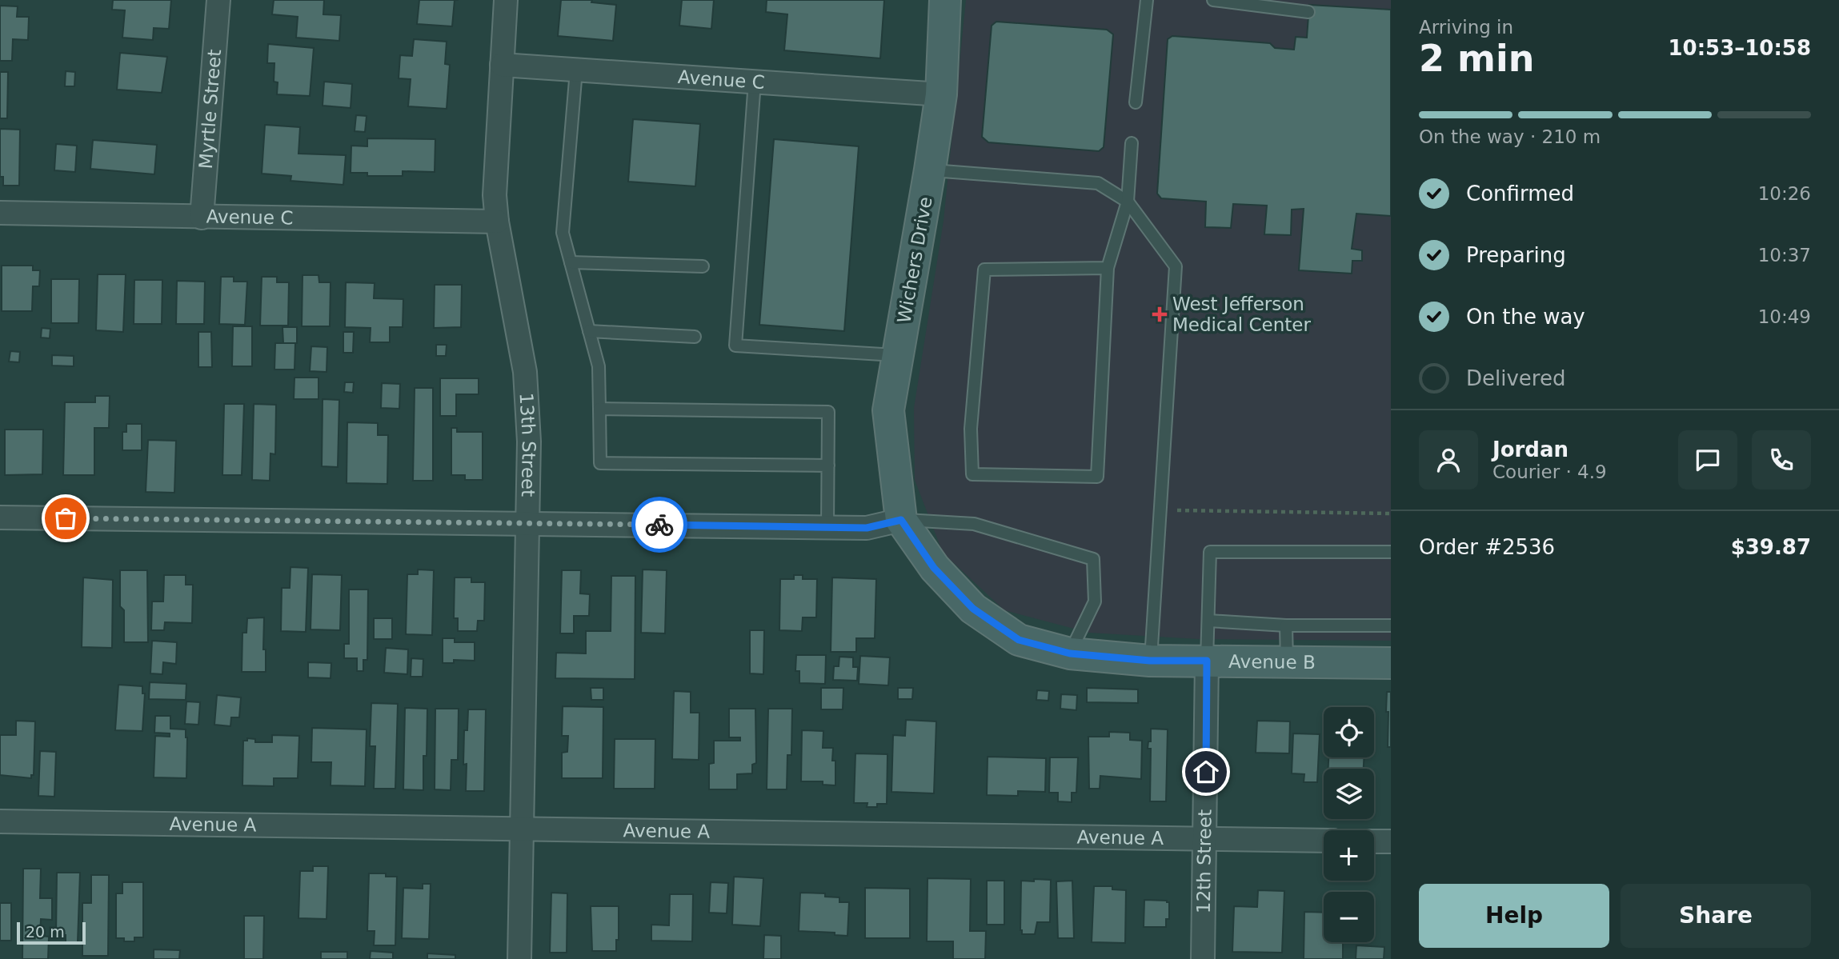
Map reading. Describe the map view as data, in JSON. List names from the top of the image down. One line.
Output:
{"streets":{"street":["Avenue C","Myrtle Street","Wichers Drive","13th Street","Avenue B","Avenue A","12th Street"]},"crossings":[["Avenue C","Myrtle Street"],["Avenue C","Wichers Drive"],["Avenue C","13th Street"],["Wichers Drive","Avenue B"],["13th Street","Avenue A"],["Avenue B","12th Street"],["Avenue A","12th Street"]],"places":{"health":["West Jefferson Medical Center"]},"scale_bar":"20 m","page":{"heading":["2 min","Arriving in","10:53–10:58"],"panel":["Jordan","Courier · 4.9","Order #2536","$39.87"],"bar":"On the way · 210 m","list":[["Confirmed","10:26"],["Preparing","10:37"],["On the way","10:49"],"Delivered"],"map_buttons":["+","−"],"buttons":["Help","Share"],"scale":"20 m"}}
